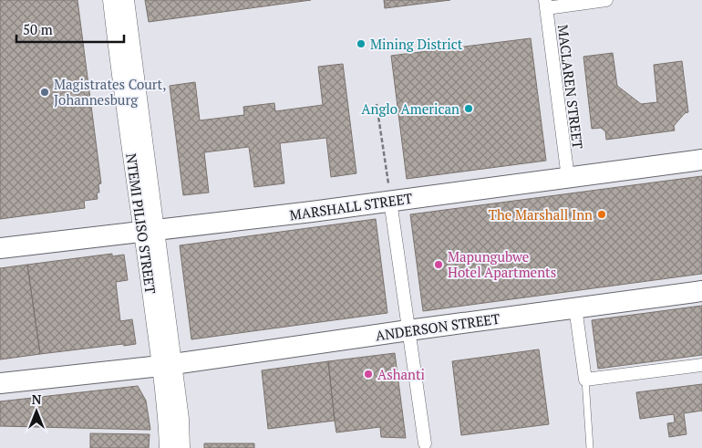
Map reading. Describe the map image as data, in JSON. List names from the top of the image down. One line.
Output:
{"streets":{"main road":["MARSHALL STREET","ANDERSON STREET"],"street":["MACLAREN STREET","NTEMI PILISO STREET"]},"crossings":[["MACLAREN STREET","MARSHALL STREET"],["MARSHALL STREET","NTEMI PILISO STREET"],["NTEMI PILISO STREET","ANDERSON STREET"]],"places":["Mining District","Magistrates Court, Johannesburg","Anglo American","The Marshall Inn","Mapungubwe Hotel Apartments","Ashanti"],"scale_bar":"50 m","north":"top"}
